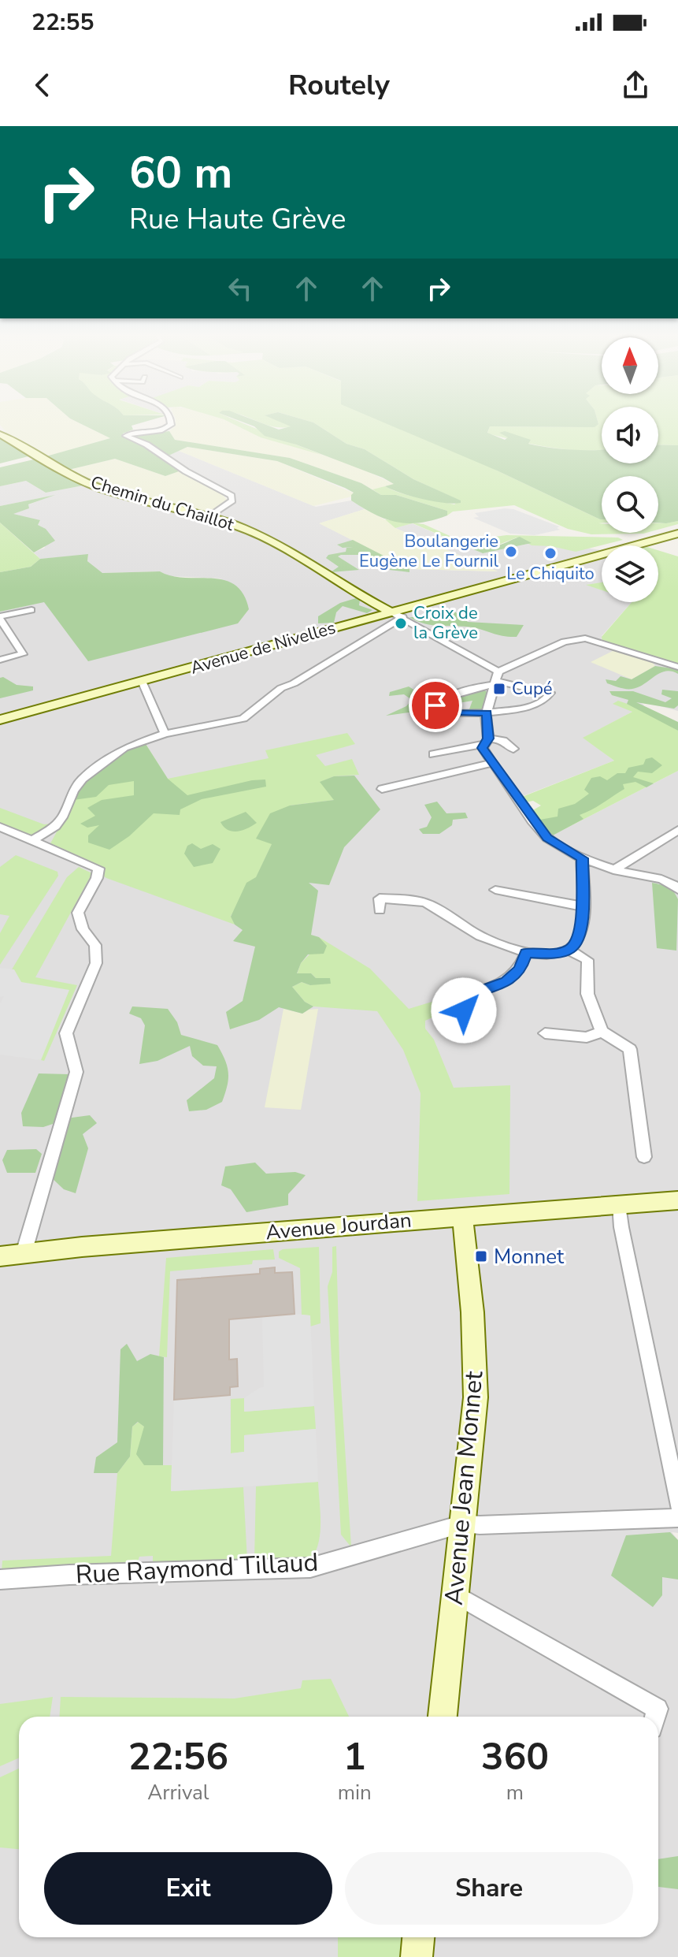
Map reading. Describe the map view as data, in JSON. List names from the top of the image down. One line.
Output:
{"streets":{"main road":["Chemin du Chaillot","Avenue de Nivelles","Avenue Jourdan","Avenue Jean Monnet"],"street":["Rue Raymond Tillaud"]},"crossings":[["Chemin du Chaillot","Avenue de Nivelles"],["Avenue Jourdan","Avenue Jean Monnet"],["Avenue Jean Monnet","Rue Raymond Tillaud"]],"places":{"other":["Boulangerie Eugène Le Fournil","Le Chiquito","Croix de la Grève"],"transit":["Cupé","Monnet"]},"north":"top","page":{"status":"22:55","header":"Routely","turn":["60 m","Rue Haute Grève"],"eta":["22:56","Arrival","1","min","360","m"],"buttons":["Exit","Share"]}}
